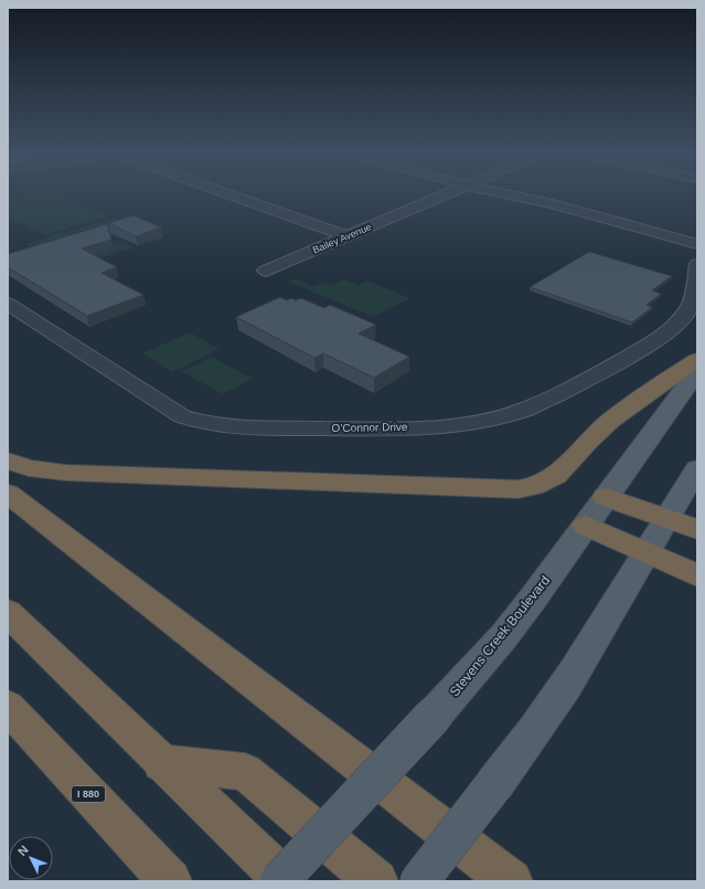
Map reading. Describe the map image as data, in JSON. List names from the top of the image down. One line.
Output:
{"streets":{"highway":["I 880"],"main road":["Stevens Creek Boulevard"],"street":["Bailey Avenue","O’Connor Drive"]},"north":"top left"}
